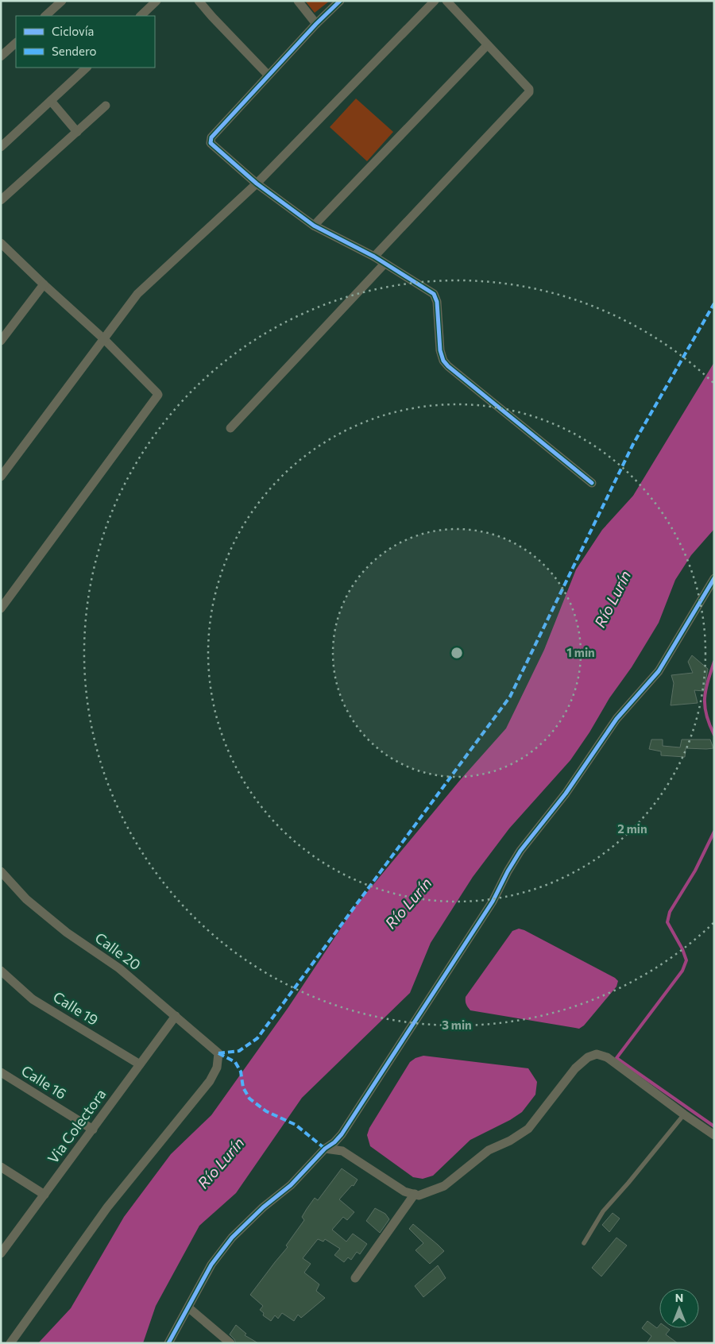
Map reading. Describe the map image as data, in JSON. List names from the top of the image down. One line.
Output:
{"streets":{"street":["Calle 20","Calle 19","Calle 16","Via Colectora"]},"crossings":[["Calle 20","Via Colectora"],["Calle 19","Via Colectora"],["Calle 16","Via Colectora"]],"water":["Río Lurín"],"legend":["Ciclovía","Sendero"],"north":"top","rings":["1 min","2 min","3 min"]}
